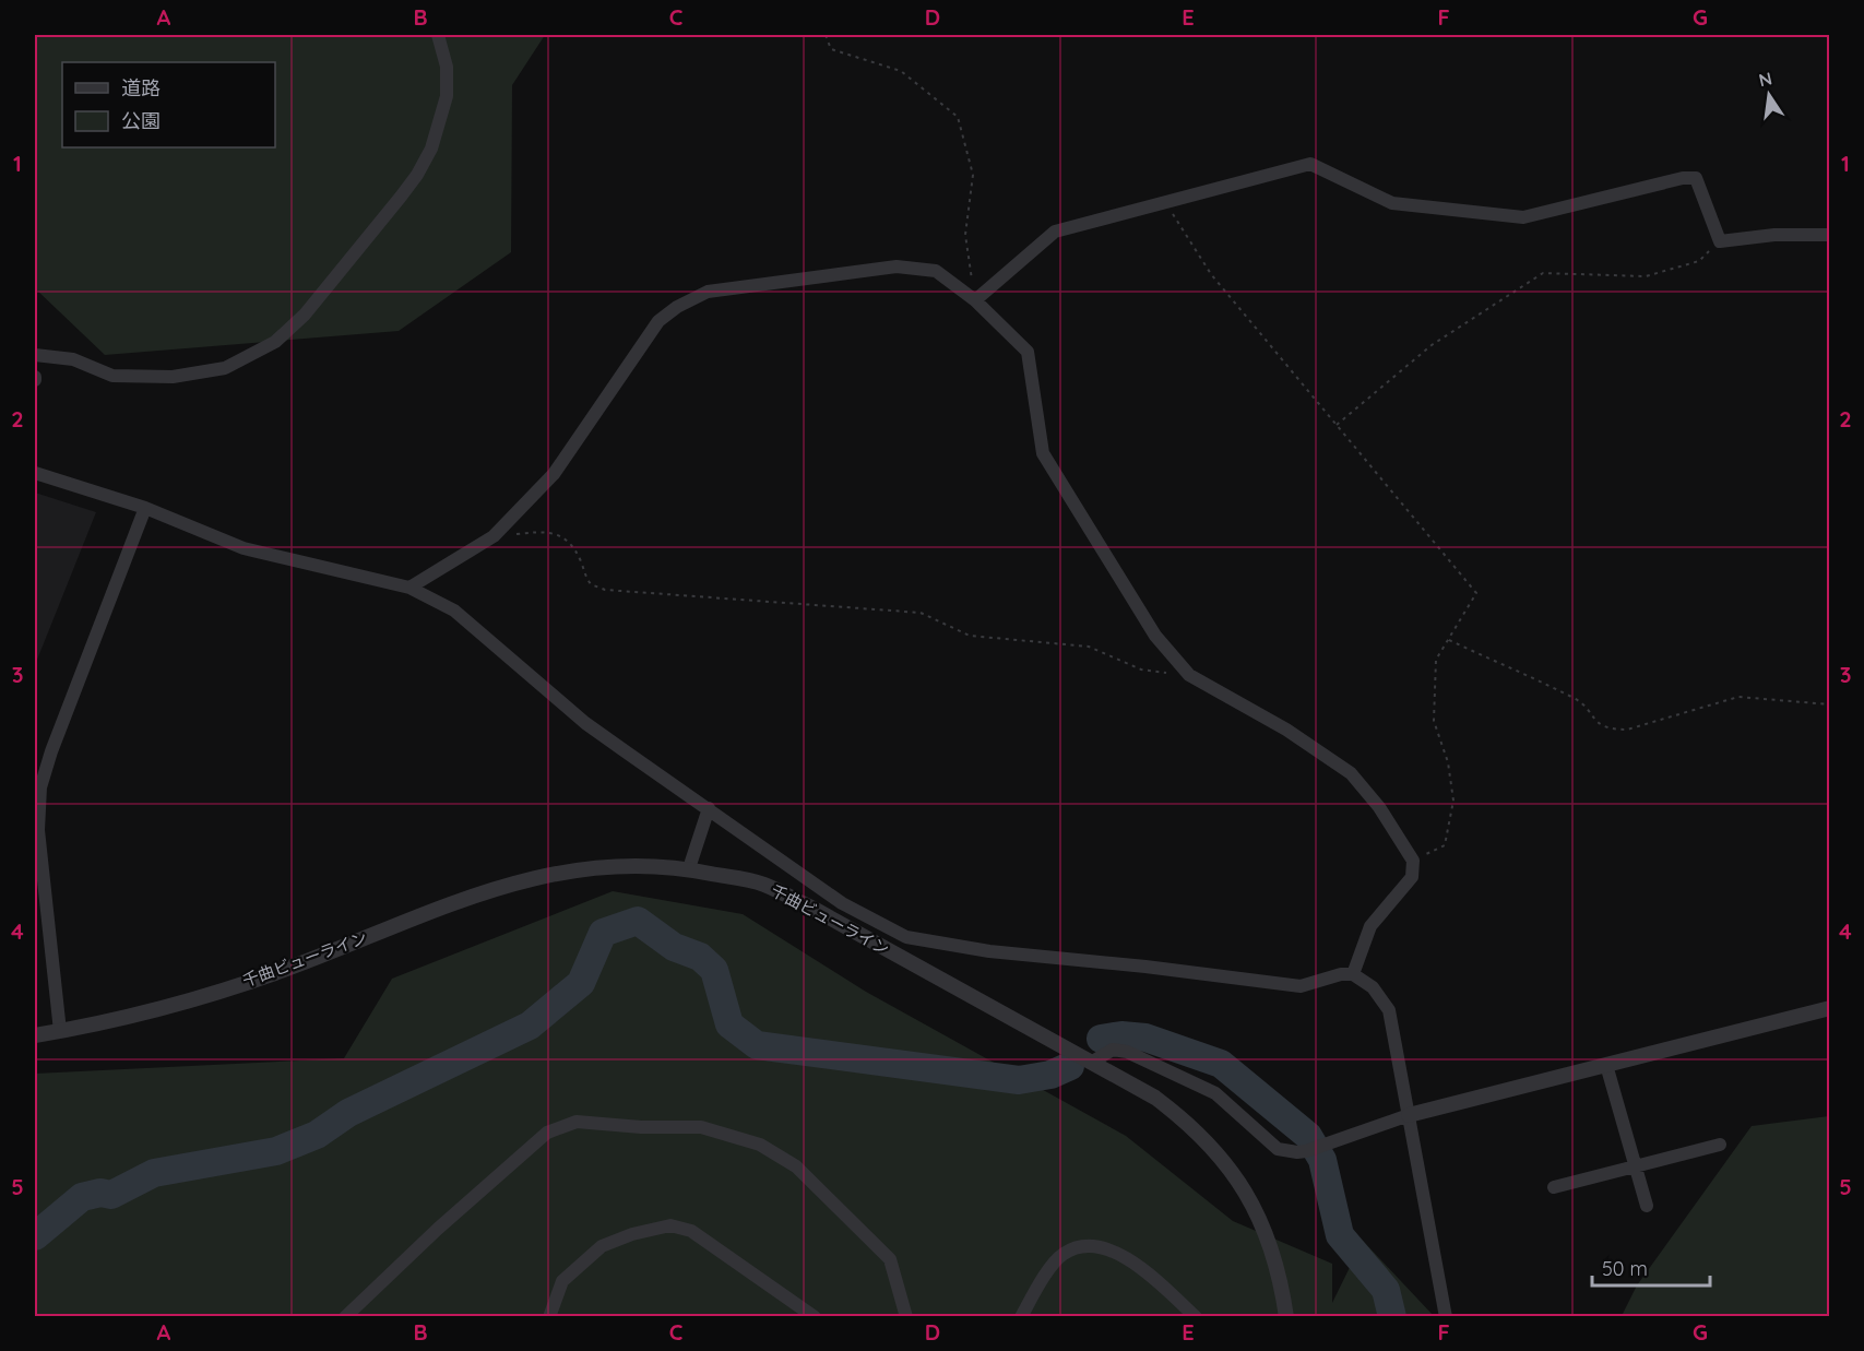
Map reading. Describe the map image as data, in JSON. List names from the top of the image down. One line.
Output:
{"streets":{"street":["千曲ビューライン"]},"legend":["道路","公園"],"scale_bar":"50 m","north":"top","grid":{"columns":["A","B","C","D","E","F","G"],"rows":["1","2","3","4","5"]}}
